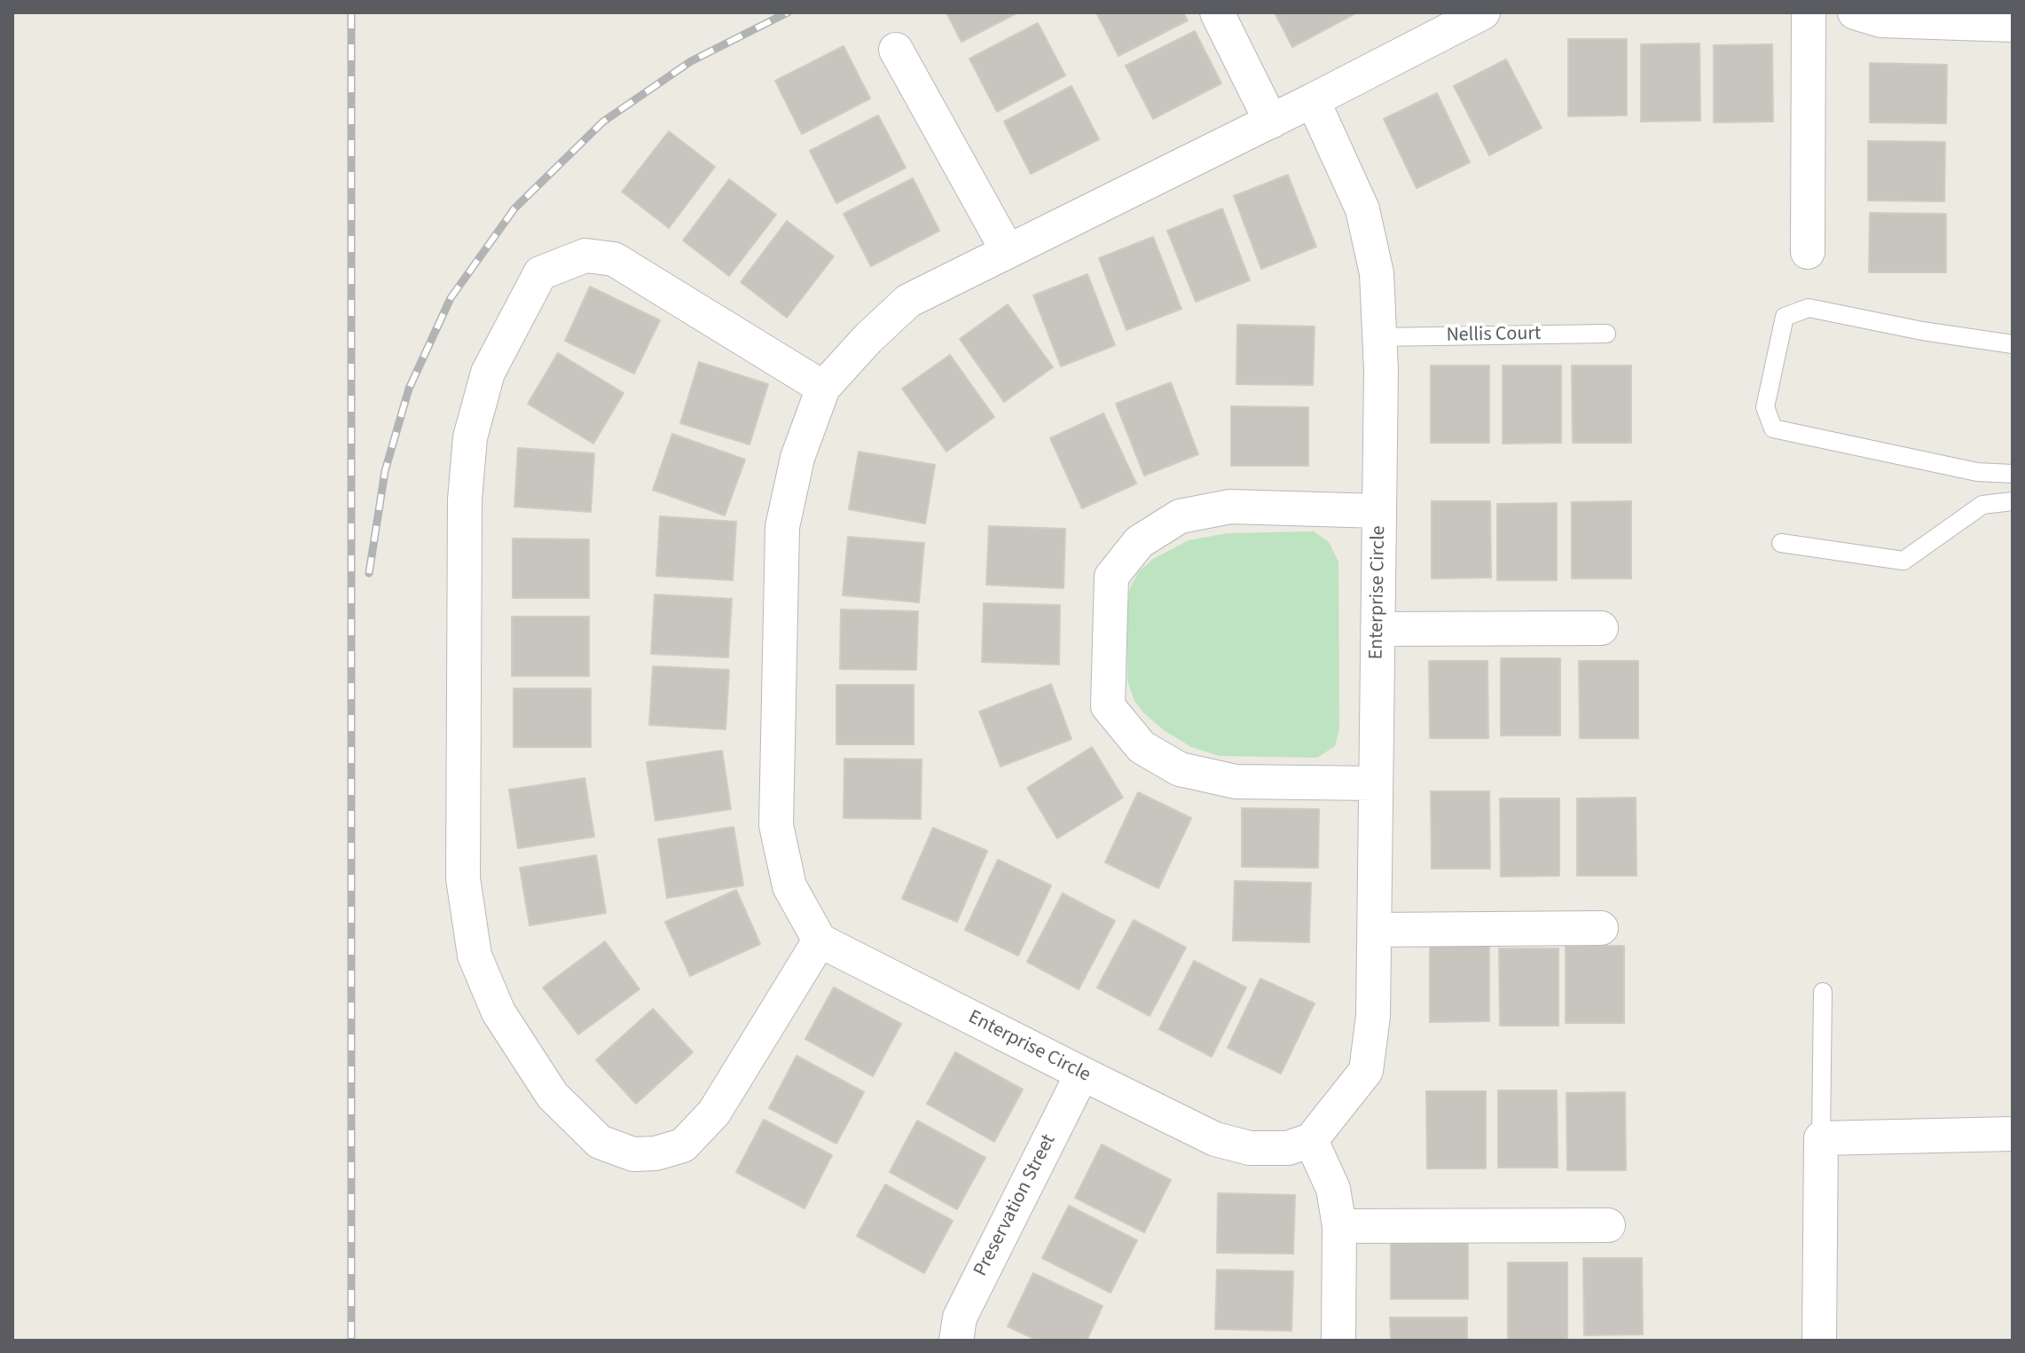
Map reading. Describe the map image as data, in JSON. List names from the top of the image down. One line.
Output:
{"streets":{"street":["Enterprise Circle","Preservation Street"],"lane":["Nellis Court"]},"crossings":[["Nellis Court","Enterprise Circle"],["Enterprise Circle","Preservation Street"]]}
